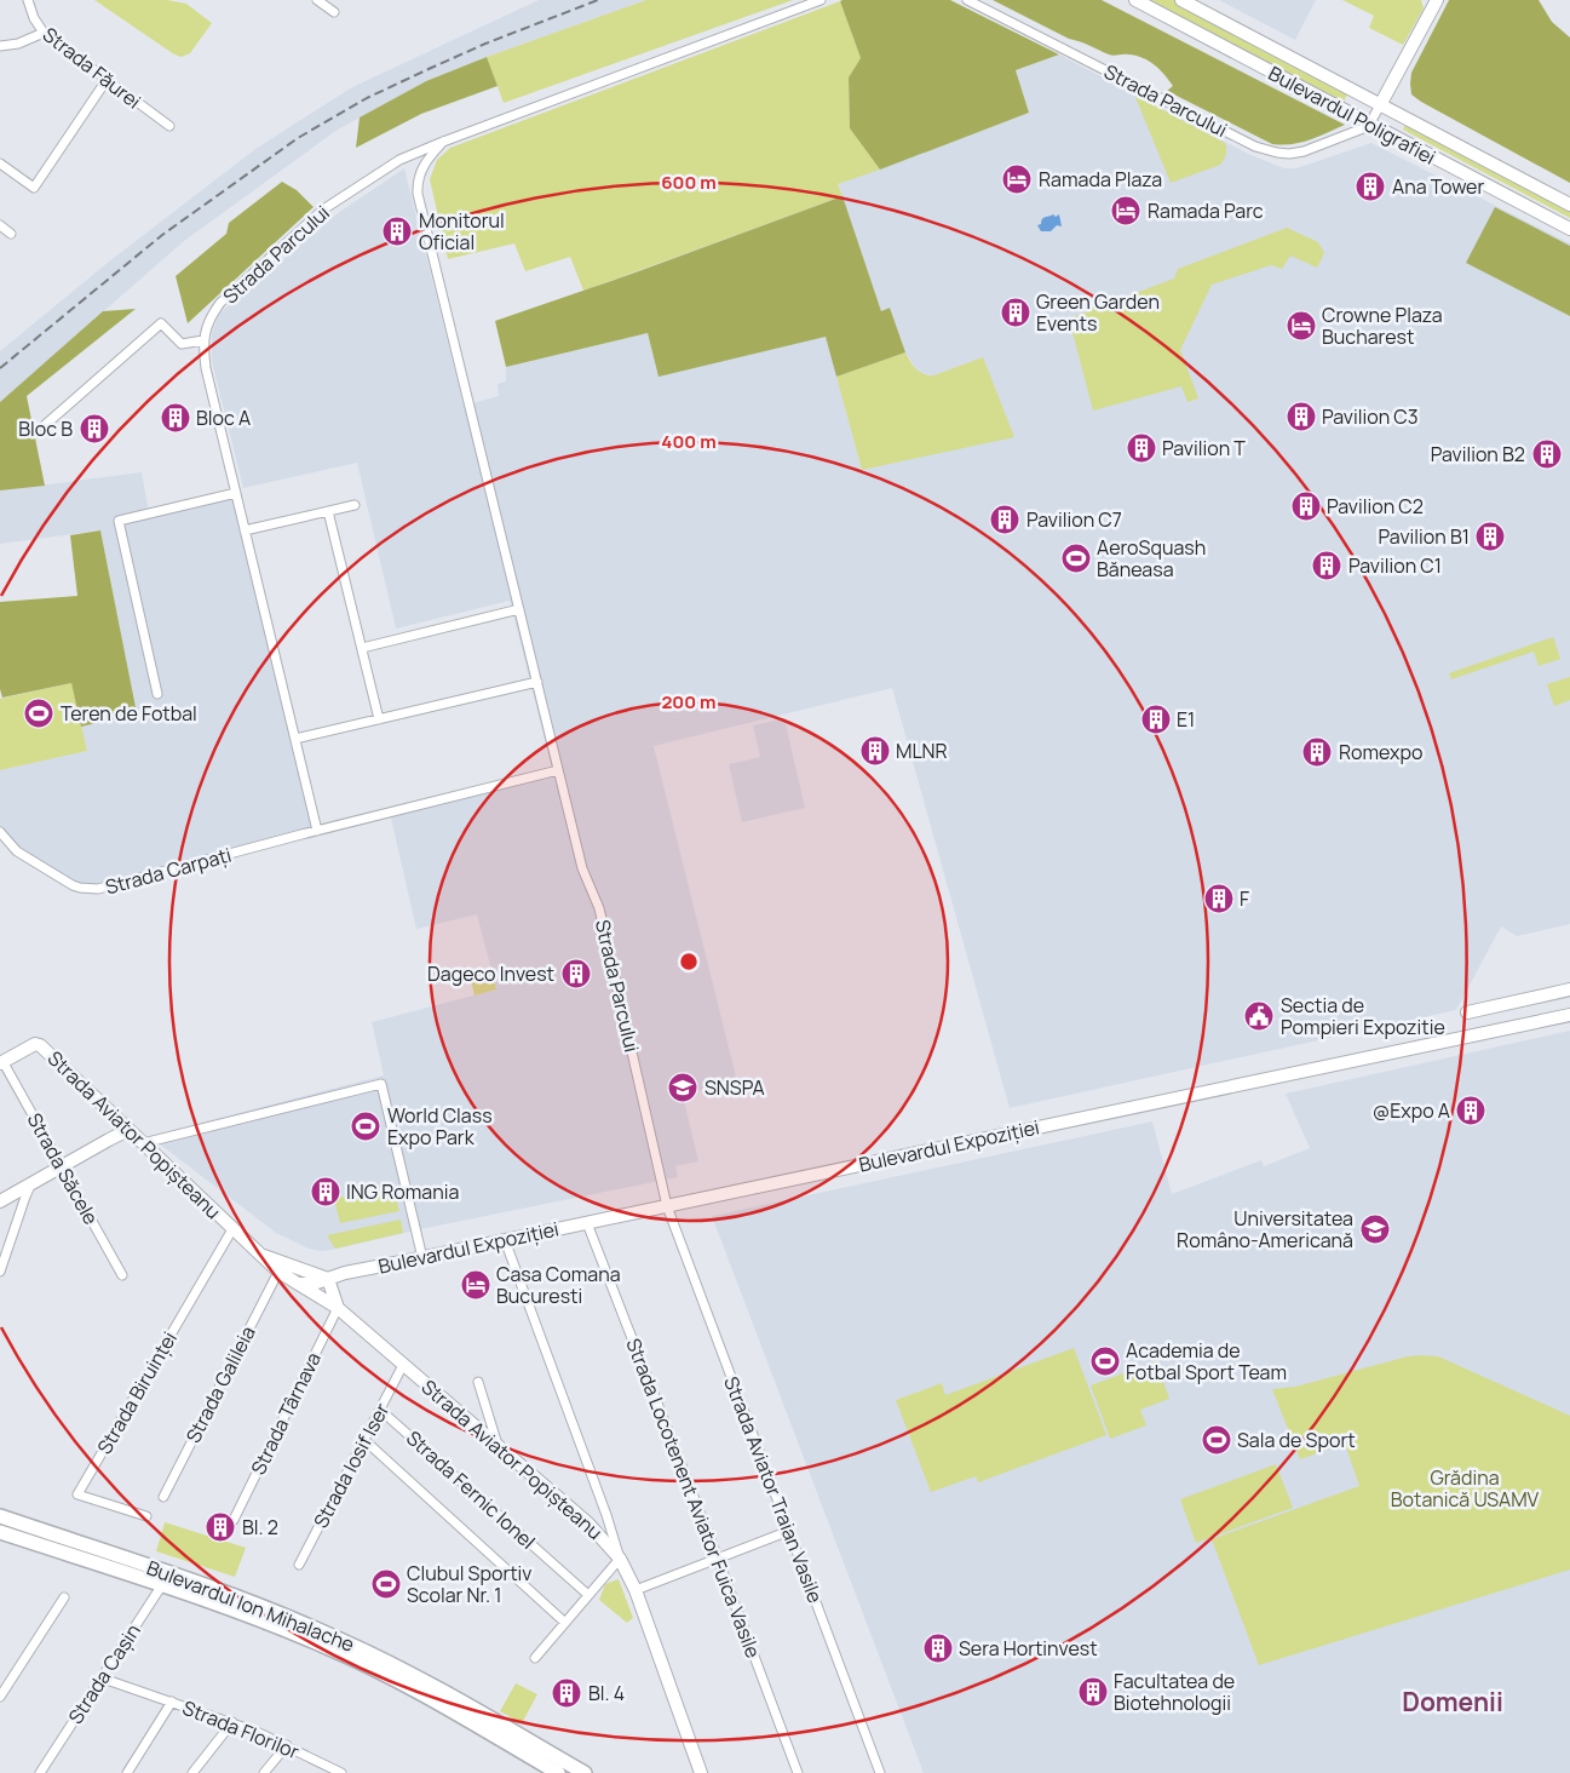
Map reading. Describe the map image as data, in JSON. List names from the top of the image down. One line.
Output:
{"streets":{"main road":["Bulevardul Ion Mihalache"],"street":["Strada Făurei","Strada Parcului","Bulevardul Poligrafiei","Strada Carpați","Strada Aviator Popișteanu","Bulevardul Expoziției","Strada Săcele","Strada Galileia","Strada Biruinței","Strada Târnava","Strada Iosif Iser","Strada Fernic Ionel","Strada Aviator Traian Vasile","Strada Locotenent Aviator Fuica Vasile","Strada Cașin","Strada Florilor"]},"crossings":[["Strada Parcului","Bulevardul Poligrafiei"],["Strada Parcului","Strada Carpați"],["Strada Parcului","Bulevardul Expoziției"],["Strada Parcului","Strada Aviator Traian Vasile"],["Strada Aviator Popișteanu","Bulevardul Expoziției"],["Strada Aviator Popișteanu","Strada Săcele"],["Strada Aviator Popișteanu","Strada Galileia"],["Strada Aviator Popișteanu","Strada Biruinței"],["Strada Aviator Popișteanu","Strada Târnava"],["Strada Aviator Popișteanu","Strada Iosif Iser"],["Bulevardul Expoziției","Strada Aviator Traian Vasile"],["Bulevardul Expoziției","Strada Locotenent Aviator Fuica Vasile"],["Strada Iosif Iser","Strada Fernic Ionel"],["Bulevardul Ion Mihalache","Strada Cașin"],["Strada Cașin","Strada Florilor"]],"districts":["Domenii"],"parks":["Grădina Botanică USAMV"],"places":{"hotel":["Ramada Plaza","Ramada Parc","Crowne Plaza Bucharest","Casa Comana Bucuresti"],"building":["Ana Tower","Monitorul Oficial","Green Garden Events","Pavilion C3","Bloc A","Bloc B","Pavilion T","Pavilion B2","Pavilion C2","Pavilion C7","Pavilion B1","Pavilion C1","E1","MLNR","Romexpo","F","Dageco Invest","@Expo A","ING Romania","Bl. 2","Sera Hortinvest","Facultatea de Biotehnologii","Bl. 4"],"sports":["AeroSquash Băneasa","Teren de Fotbal","World Class Expo Park","Academia de Fotbal Sport Team","Sala de Sport","Clubul Sportiv Scolar Nr. 1"],"public building":["Sectia de Pompieri Expozitie"],"school or university":["SNSPA","Universitatea Româno-Americană"]},"rings":["600 m","400 m","200 m"]}
